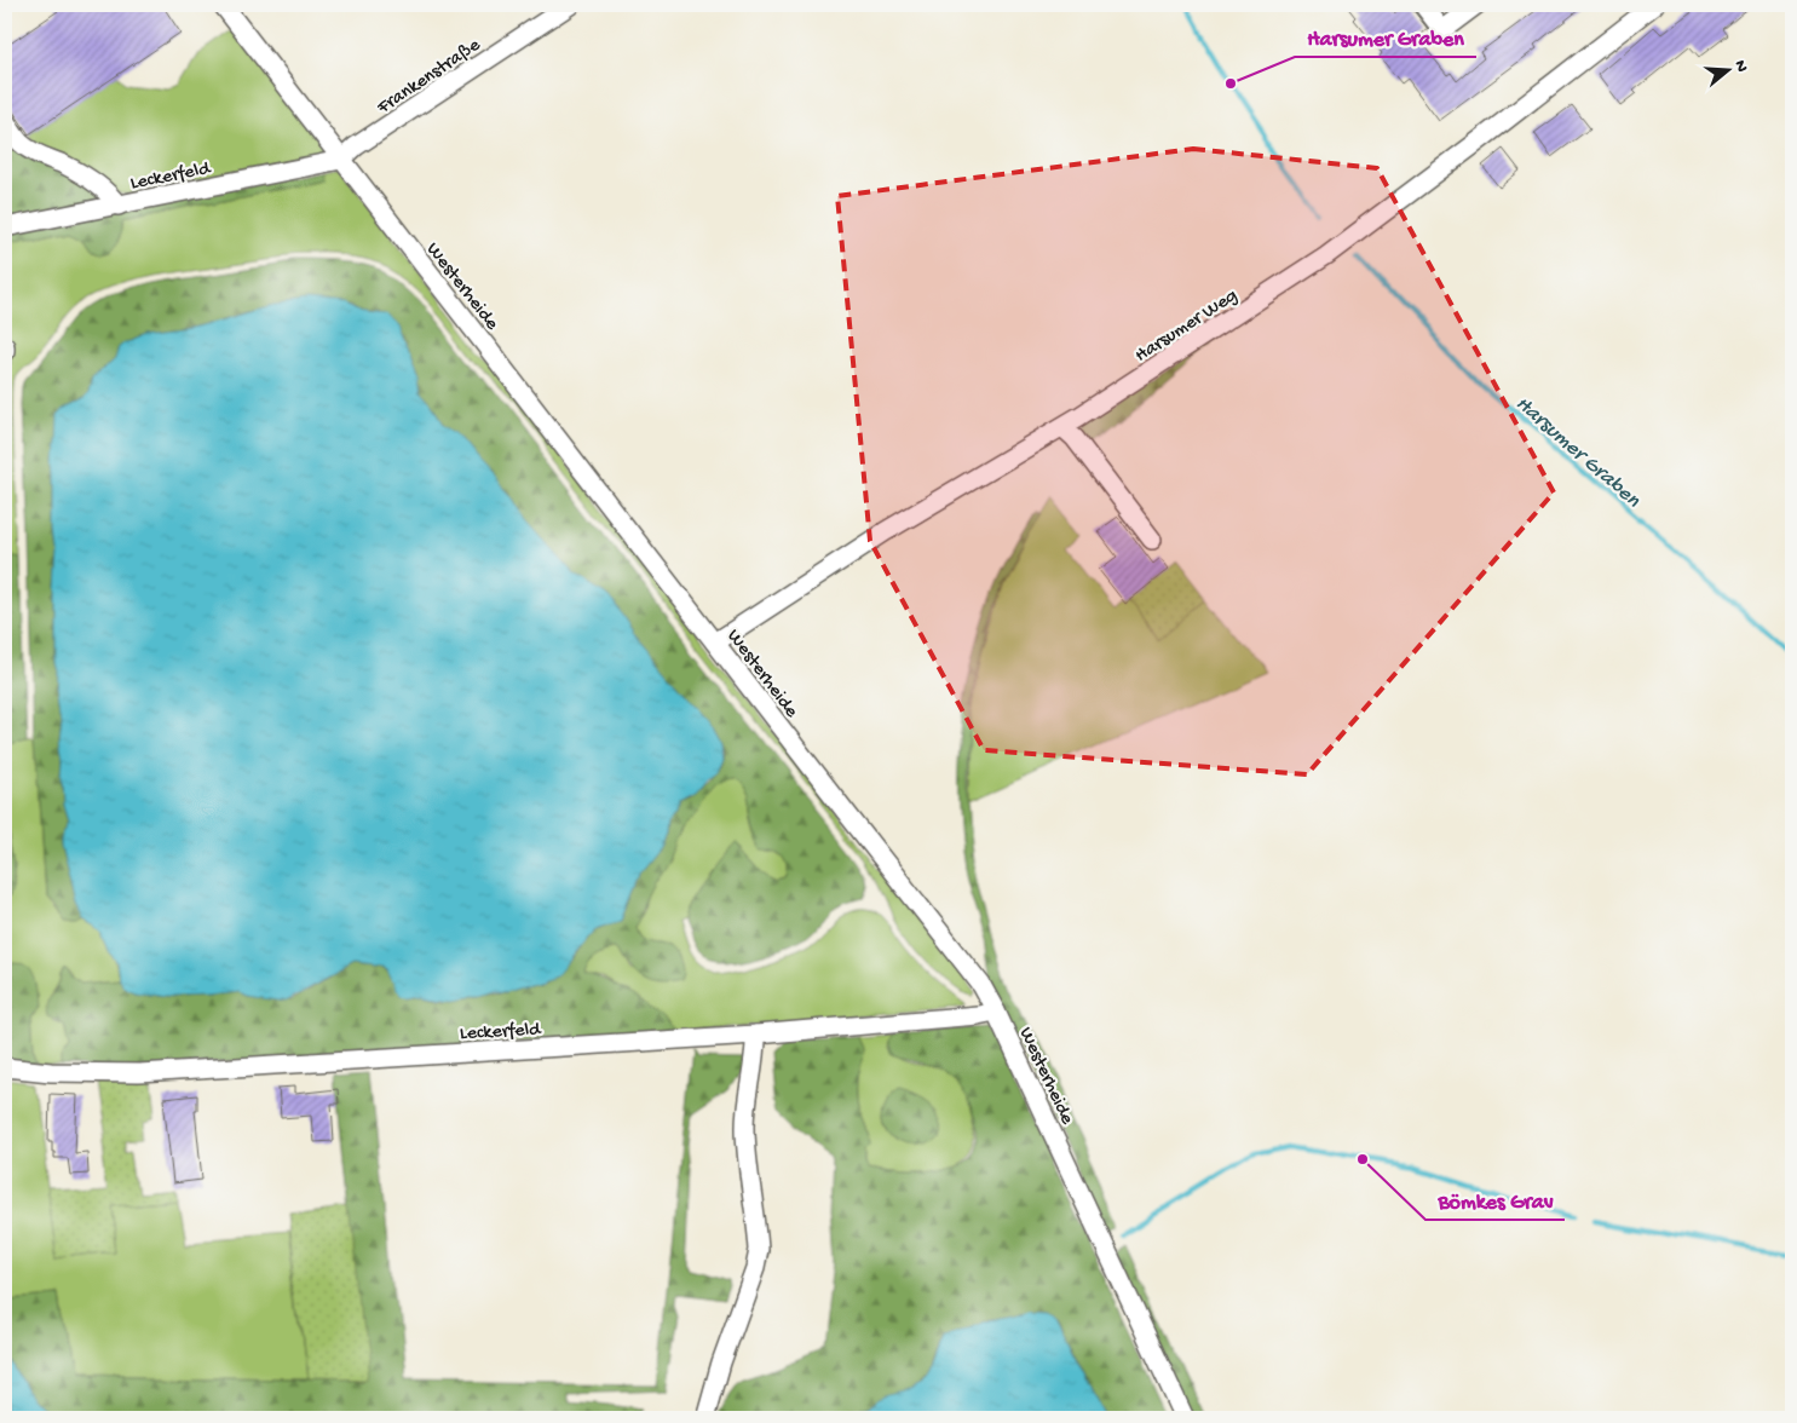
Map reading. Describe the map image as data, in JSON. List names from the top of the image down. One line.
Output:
{"streets":{"street":["Frankenstraße","Leckerfeld","Westerheide","Harsumer Weg"]},"crossings":[["Frankenstraße","Leckerfeld"],["Frankenstraße","Westerheide"],["Leckerfeld","Westerheide"],["Westerheide","Harsumer Weg"]],"water":["Harsumer Graben"],"places":["Harsumer Graben","Bömkes Grav"],"north":"right"}
